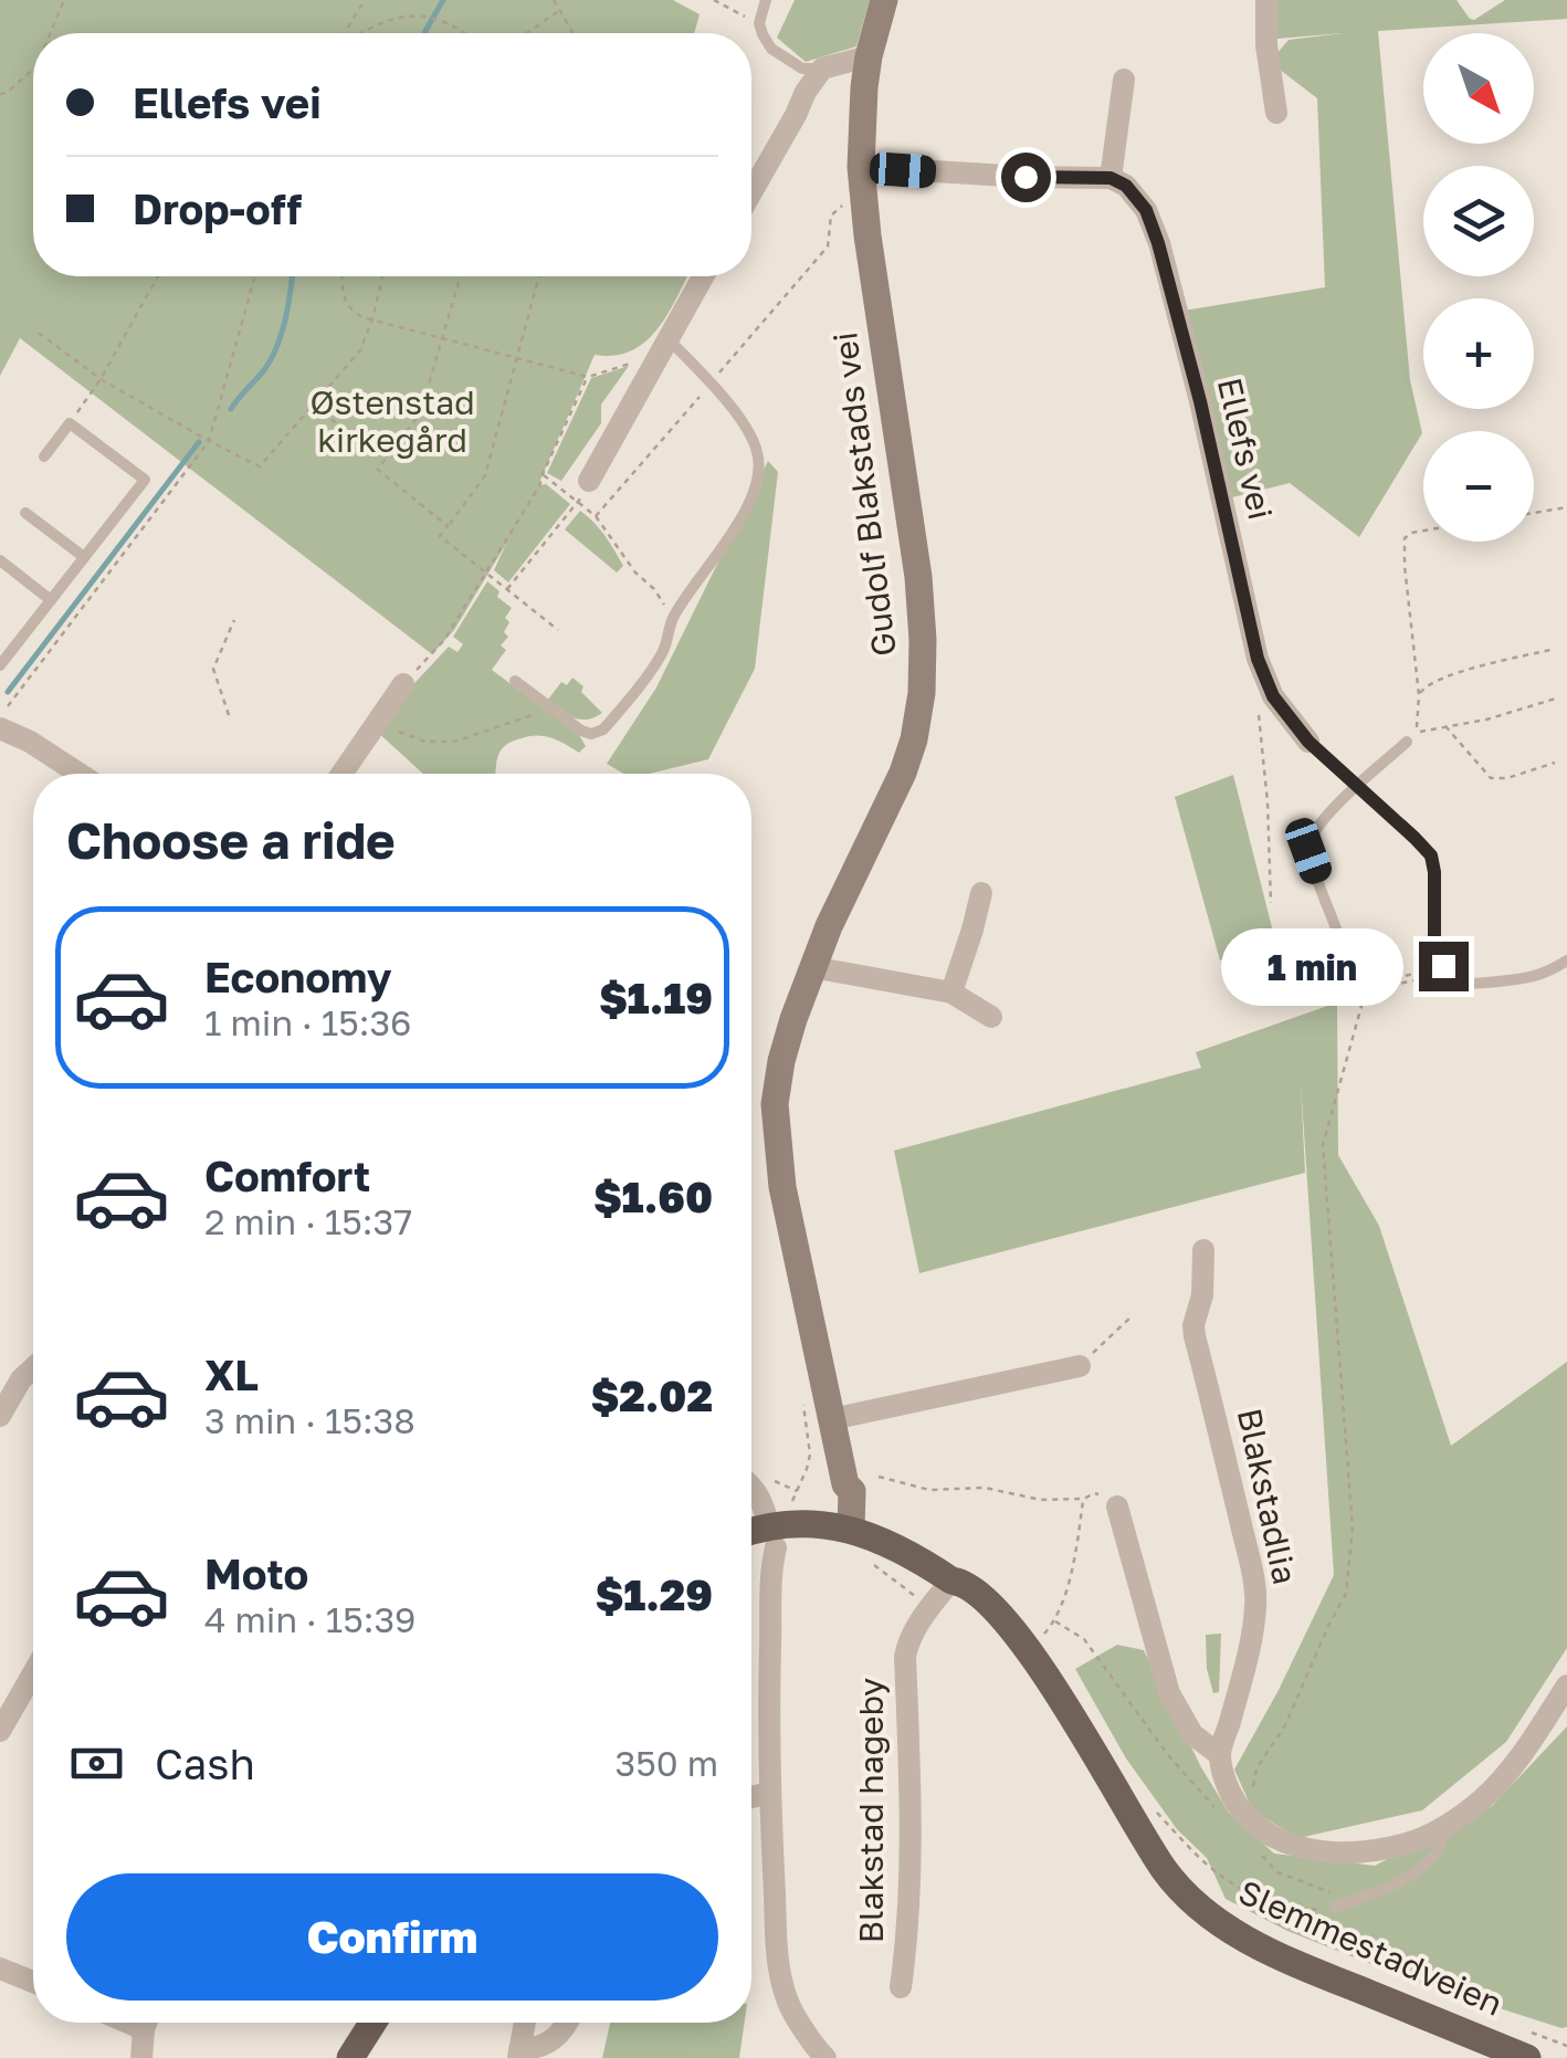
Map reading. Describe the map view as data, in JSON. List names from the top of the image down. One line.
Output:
{"streets":{"main road":["Slemmestadveien"],"street":["Ellefs vei","Gudolf Blakstads vei","Blakstadlia","Blakstad hageby"]},"crossings":[["Gudolf Blakstads vei","Slemmestadveien"],["Blakstad hageby","Slemmestadveien"]],"parks":["Østenstad kirkegård"],"north":"bottom right","page":{"map_buttons":["+","−"],"banner":["Ellefs vei","Drop-off"],"heading":"Choose a ride","list":[{"name":"Economy","note":"1 min · 15:36","value":"$1.19"},{"name":"Comfort","note":"2 min · 15:37","value":"$1.60"},{"name":"XL","note":"3 min · 15:38","value":"$2.02"},{"name":"Moto","note":"4 min · 15:39","value":"$1.29"}],"bubble":"1 min","pay":["Cash","350 m"],"buttons":"Confirm"}}
